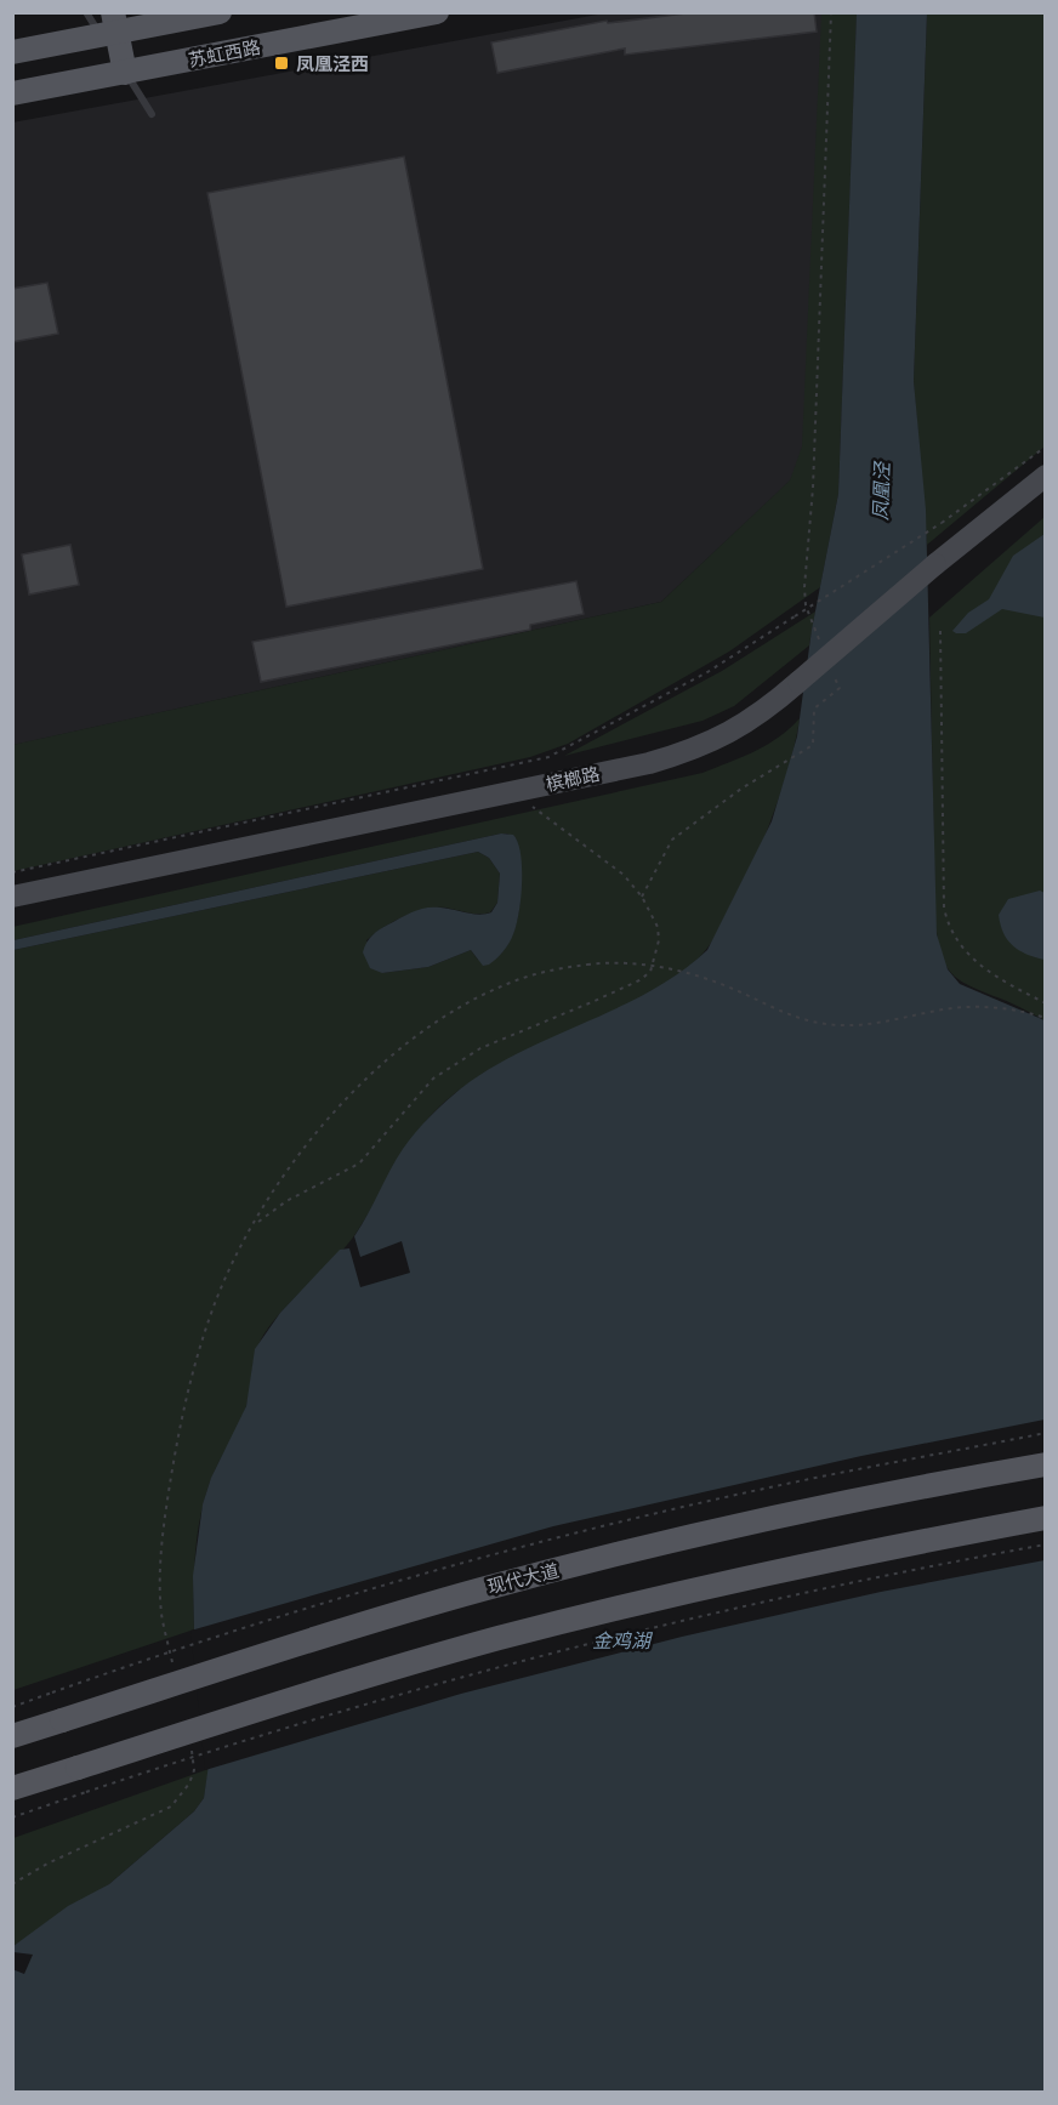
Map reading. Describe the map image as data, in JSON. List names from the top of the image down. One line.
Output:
{"streets":{"main road":["苏虹西路","槟榔路","现代大道"]},"water":["凤凰泾","金鸡湖"],"places":{"transit":["凤凰泾西"]}}
